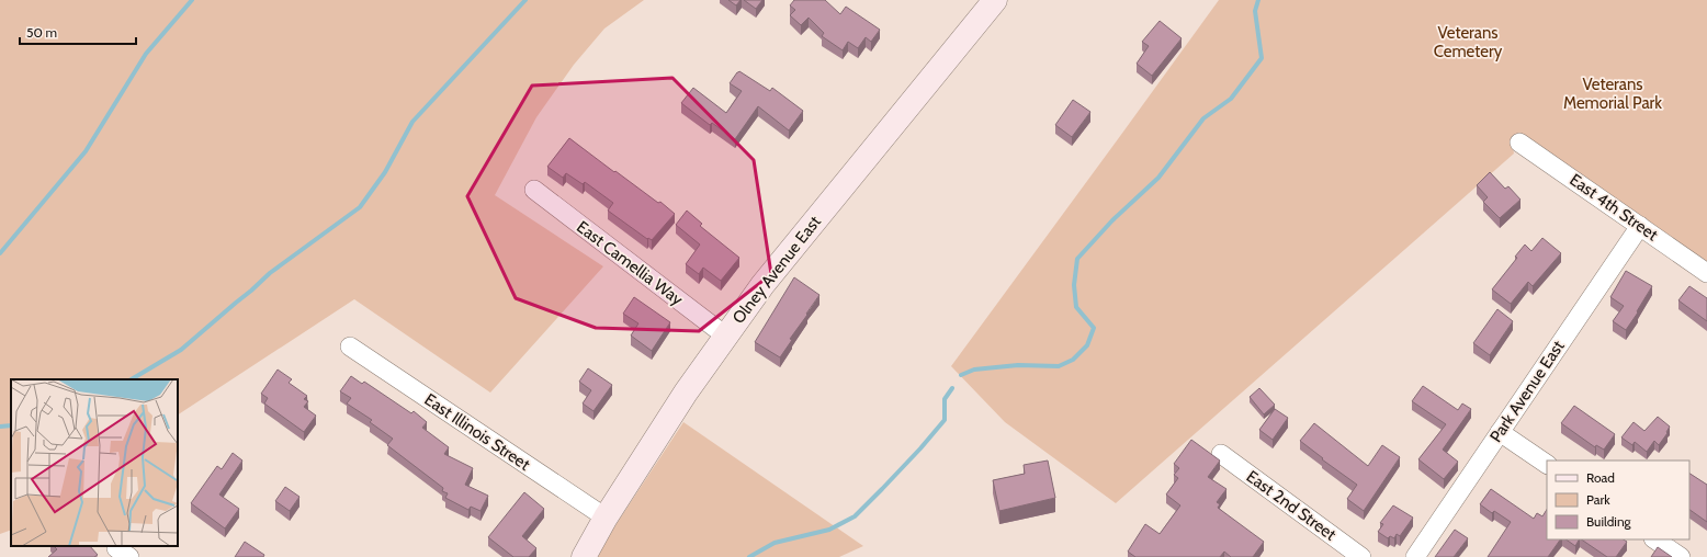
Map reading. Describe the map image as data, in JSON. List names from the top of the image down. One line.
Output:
{"streets":{"main road":["Olney Avenue East"],"street":["East 4th Street","East Camellia Way","Park Avenue East","East Illinois Street","East 2nd Street"]},"crossings":[["East 4th Street","Park Avenue East"],["East Camellia Way","Olney Avenue East"],["Olney Avenue East","East Illinois Street"]],"parks":["Veterans Cemetery","Veterans Memorial Park"],"legend":["Road","Park","Building"],"scale_bar":"50 m"}
